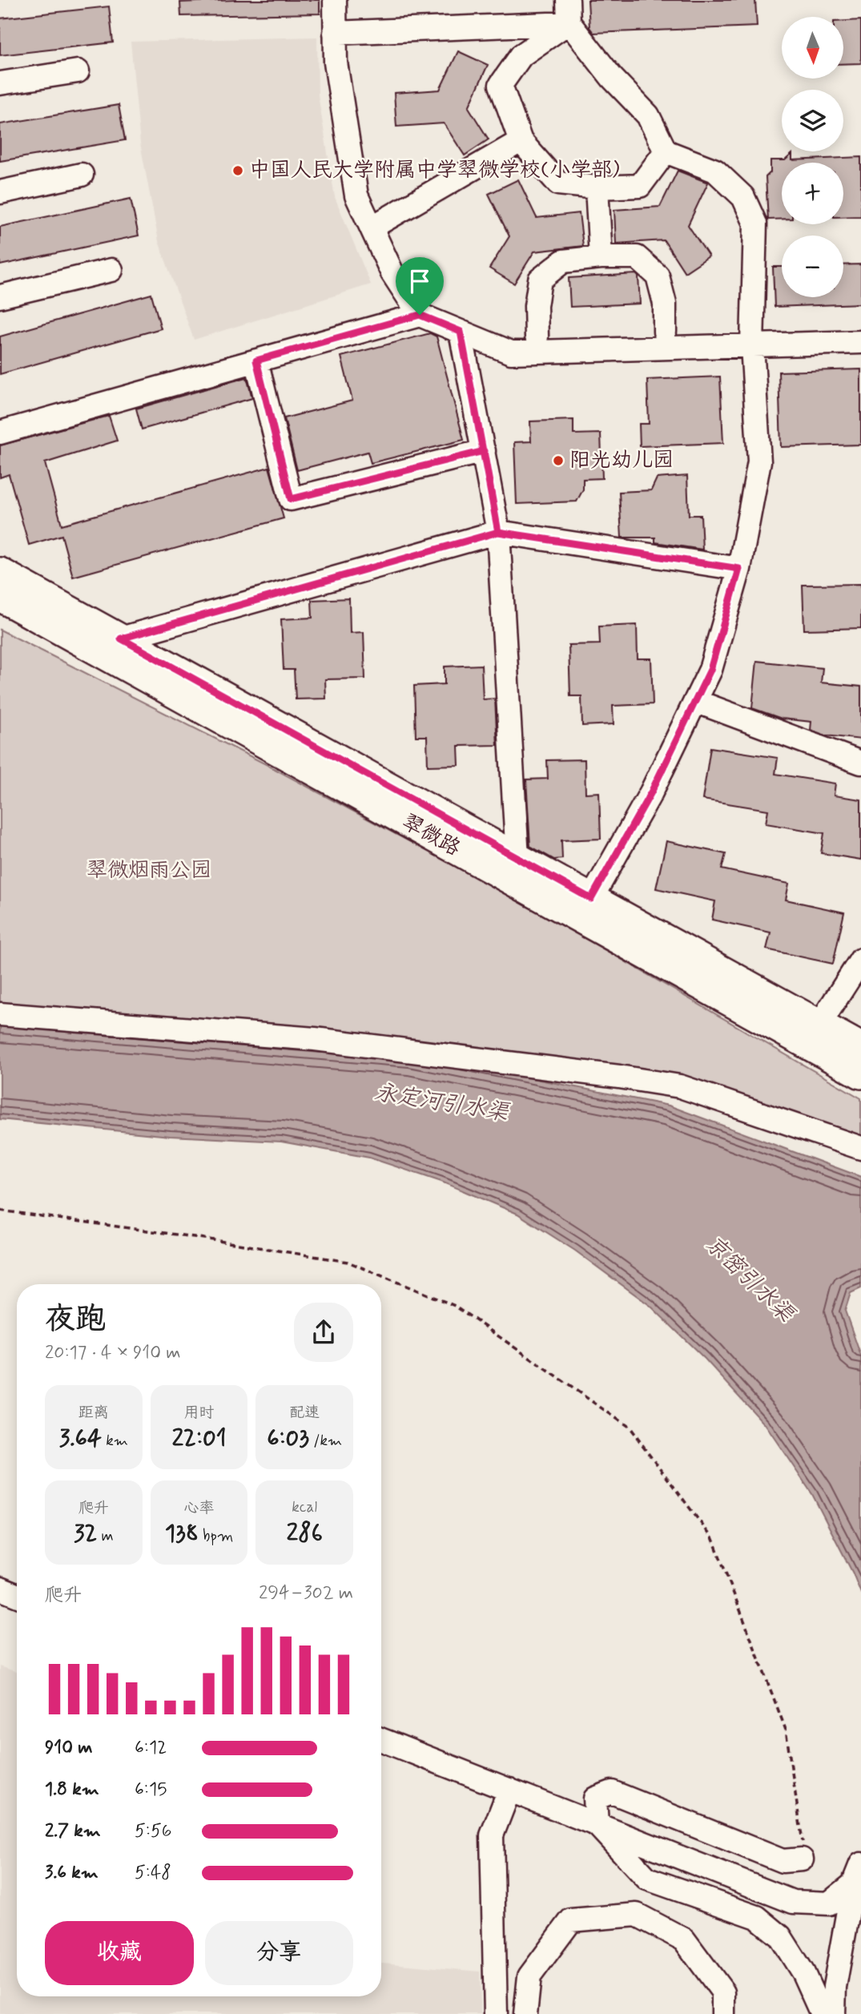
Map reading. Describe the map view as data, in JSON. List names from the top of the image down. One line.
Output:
{"streets":{"main road":["翠微路"]},"water":["永定河引水渠","京密引水渠"],"parks":["翠微烟雨公园"],"places":["中国人民大学附属中学翠微学校(小学部)","阳光幼儿园"],"north":"bottom","page":{"map_buttons":["+","−"],"heading":["夜跑","20:17 · 4 × 910 m"],"stats":[["距离","3.64 km"],["用时","22:01"],["配速","6:03 /km"],["爬升","32 m"],["心率","138 bpm"],["kcal","286"]],"chart":["爬升","294–302 m"],"list":[{"name":"910 m","note":"6:12"},{"name":"1.8 km","note":"6:15"},{"name":"2.7 km","note":"5:56"},{"name":"3.6 km","note":"5:48"}],"buttons":["收藏","分享"]}}
